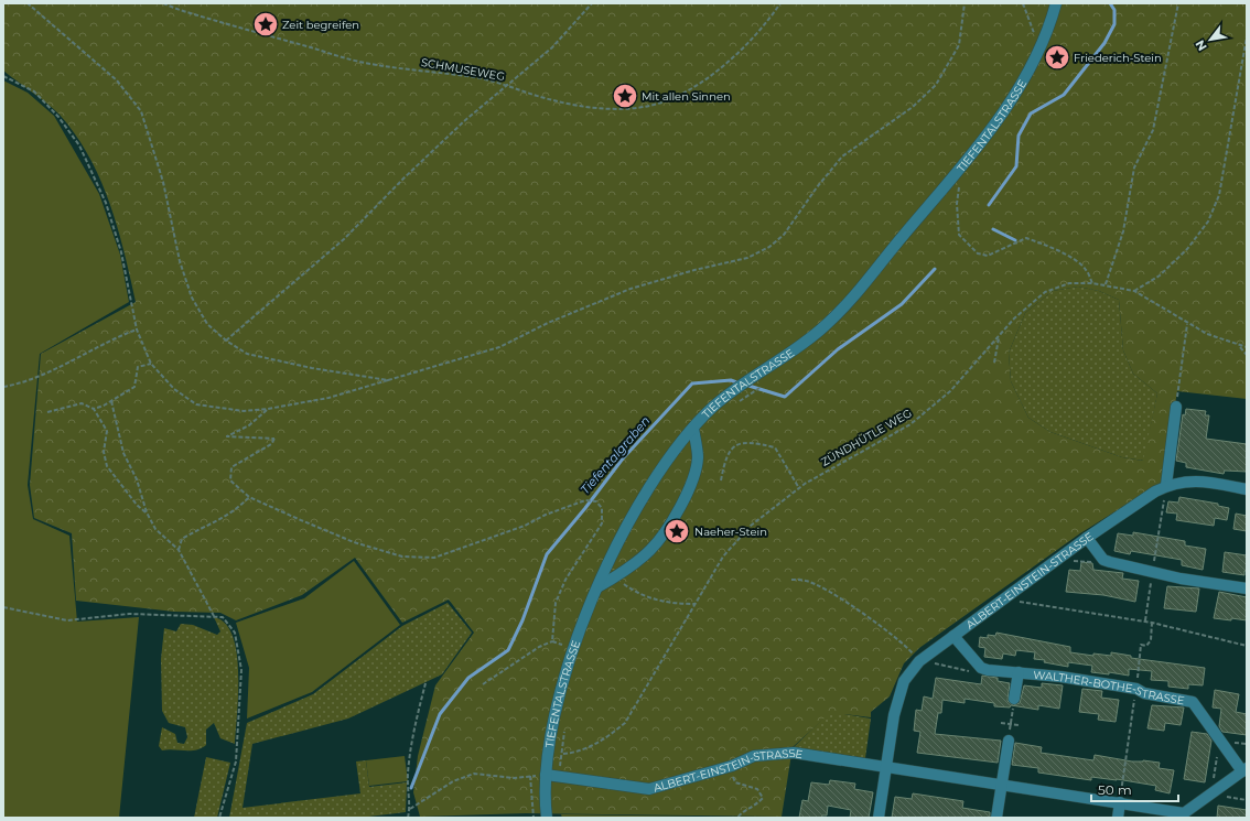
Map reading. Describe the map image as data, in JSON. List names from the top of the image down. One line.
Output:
{"streets":{"street":["TIEFENTALSTRASSE","ALBERT-EINSTEIN-STRASSE","WALTHER-BOTHE-STRASSE"],"path":["SCHMUSEWEG","ZÜNDHÜTLE WEG"]},"crossings":[["TIEFENTALSTRASSE","ALBERT-EINSTEIN-STRASSE"],["ALBERT-EINSTEIN-STRASSE","WALTHER-BOTHE-STRASSE"]],"water":["Tiefentalgraben"],"places":{"place":["Zeit begreifen","Friederich-Stein","Mit allen Sinnen","Naeher-Stein"]},"scale_bar":"50 m","north":"bottom left"}
